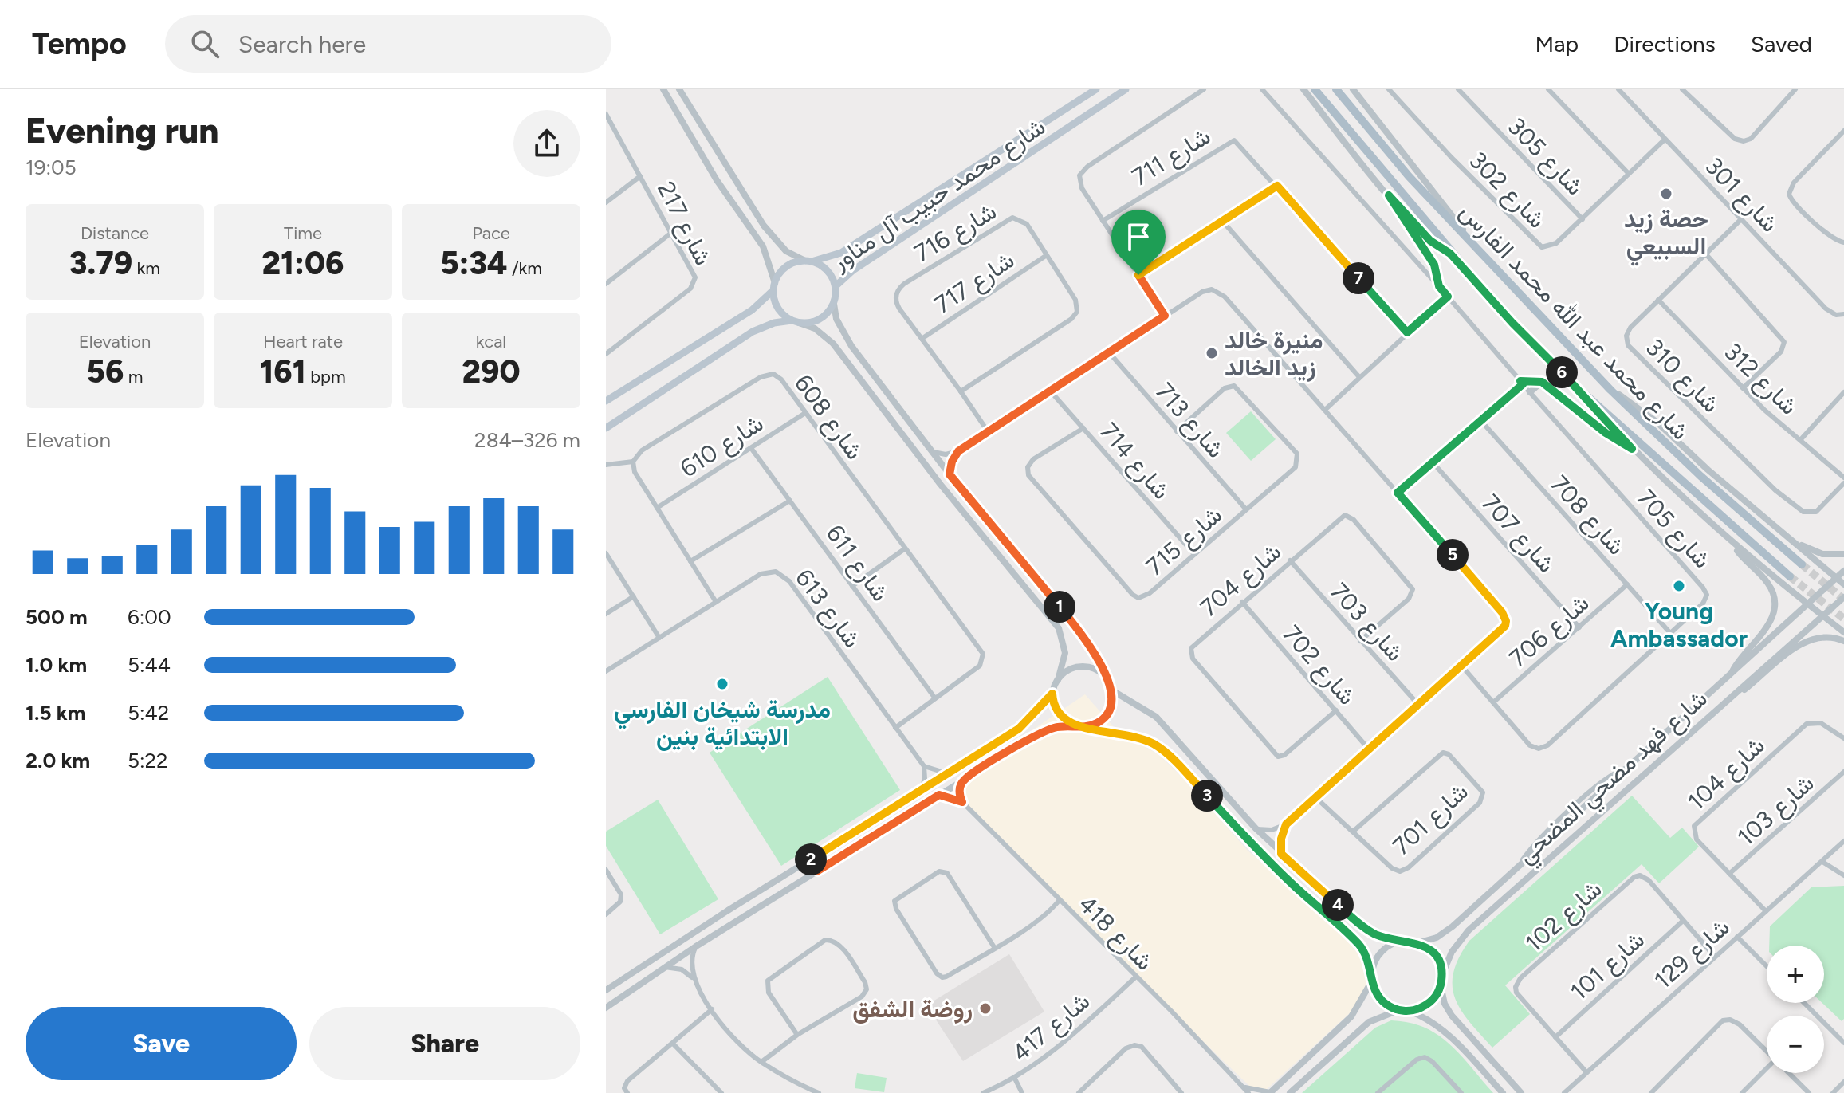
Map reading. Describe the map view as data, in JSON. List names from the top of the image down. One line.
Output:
{"streets":{"main road":["شارع محمد حبيب آل مناور","شارع محمد عبد الله محمد الفارس"],"street":["شارع 711","شارع 305","شارع 302","شارع 301","شارع 217","شارع 716","شارع 717","شارع 310","شارع 312","شارع 608","شارع 713","شارع 610","شارع 714","شارع 708","شارع 705","شارع 707","شارع 715","شارع 611","شارع 704","شارع 613","شارع 703","شارع 706","شارع 702","شارع 104","شارع فهد مضحي المضحي","شارع 103","شارع 701","شارع 102","شارع 418","شارع 129","شارع 101","شارع 417"]},"crossings":[["شارع 305","شارع 302"],["شارع 302","شارع 301"],["شارع 301","شارع 310"],["شارع 716","شارع 717"],["شارع 310","شارع 312"],["شارع 608","شارع 610"],["شارع 608","شارع 611"],["شارع 608","شارع 613"],["شارع 713","شارع 715"],["شارع 610","شارع 611"],["شارع 714","شارع 715"],["شارع 708","شارع 705"],["شارع 708","شارع 706"],["شارع 705","شارع 706"],["شارع 707","شارع 706"],["شارع 704","شارع 703"],["شارع 704","شارع 702"],["شارع 104","شارع 103"],["شارع 104","شارع 129"],["شارع 102","شارع 129"],["شارع 102","شارع 101"],["شارع 418","شارع 417"]],"places":["حصة زيد السبيعي","منيرة خالد زيد الخالد","Young Ambassador","مدرسة شيخان الفارسي الابتدائية بنين","روضة الشفق"],"page":{"header":"Tempo","search":"Search here","nav":["Map","Directions","Saved"],"heading":["Evening run","19:05"],"stats":[["Distance","3.79 km"],["Time","21:06"],["Pace","5:34 /km"],["Elevation","56 m"],["Heart rate","161 bpm"],["kcal","290"]],"pins":["7","6","5","1","3","2","4"],"chart":["Elevation","284–326 m"],"list":[{"name":"500 m","note":"6:00"},{"name":"1.0 km","note":"5:44"},{"name":"1.5 km","note":"5:42"},{"name":"2.0 km","note":"5:22"}],"map_buttons":["+","−"],"buttons":["Save","Share"]}}
